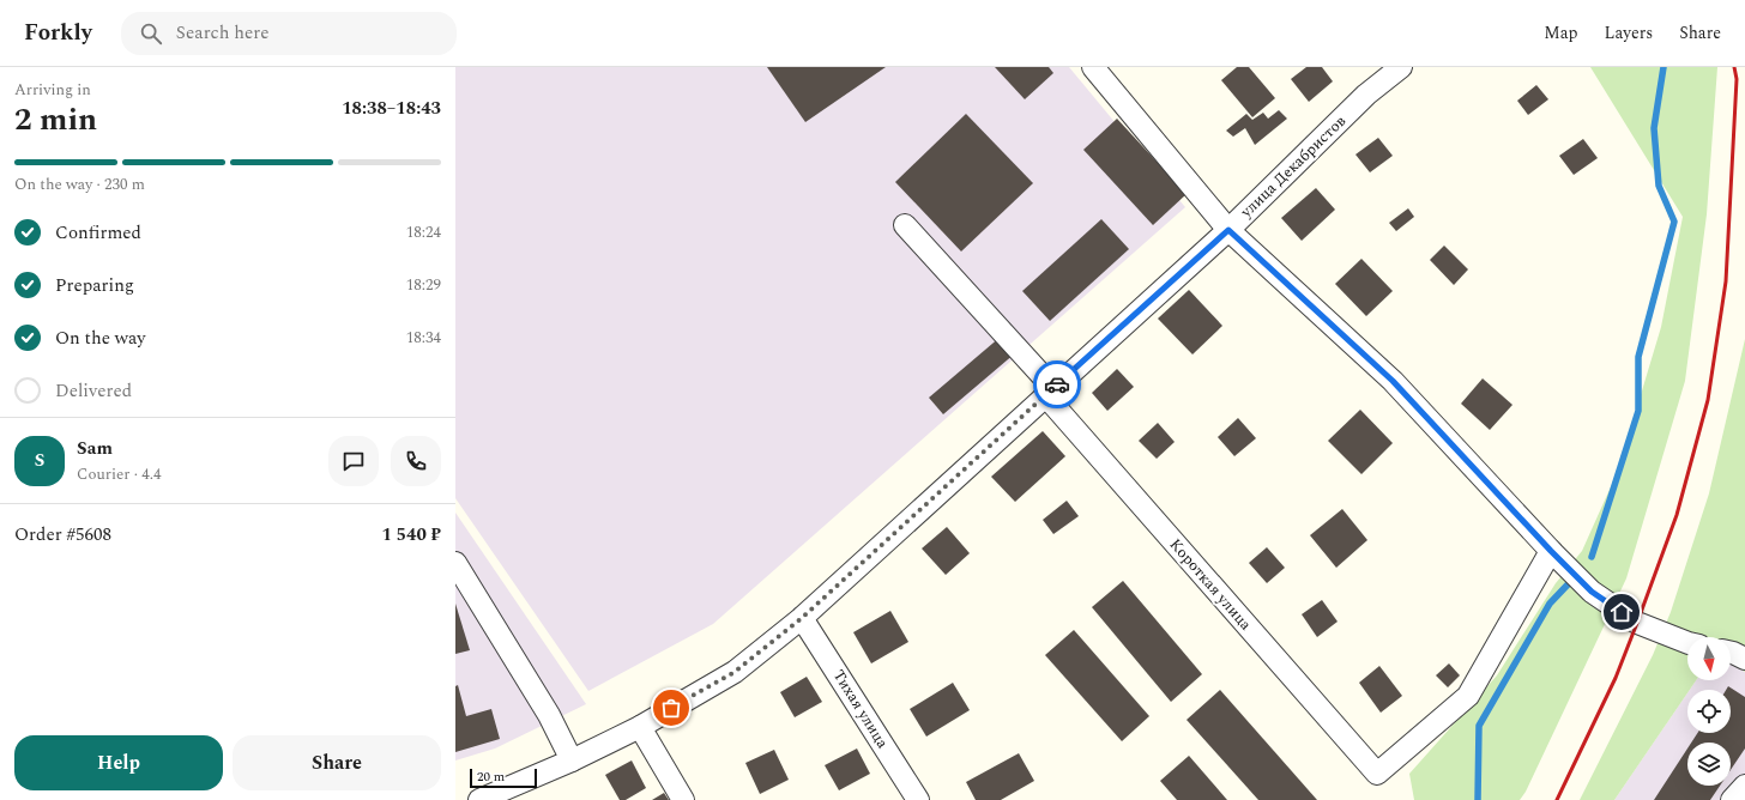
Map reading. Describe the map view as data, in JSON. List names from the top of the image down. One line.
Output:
{"streets":{"street":["улица Декабристов","Короткая улица","Тихая улица"]},"crossings":[["улица Декабристов","Короткая улица"],["улица Декабристов","Тихая улица"]],"scale_bar":"20 m","north":"bottom","page":{"header":"Forkly","search":"Search here","nav":["Map","Layers","Share"],"heading":["2 min","Arriving in","18:38–18:43"],"panel":["Sam","Courier · 4.4","Order #5608","1 540 ₽"],"bar":"On the way · 230 m","list":[["Confirmed","18:24"],["Preparing","18:29"],["On the way","18:34"],"Delivered"],"round":"S","buttons":["Help","Share"],"scale":"20 m"}}
